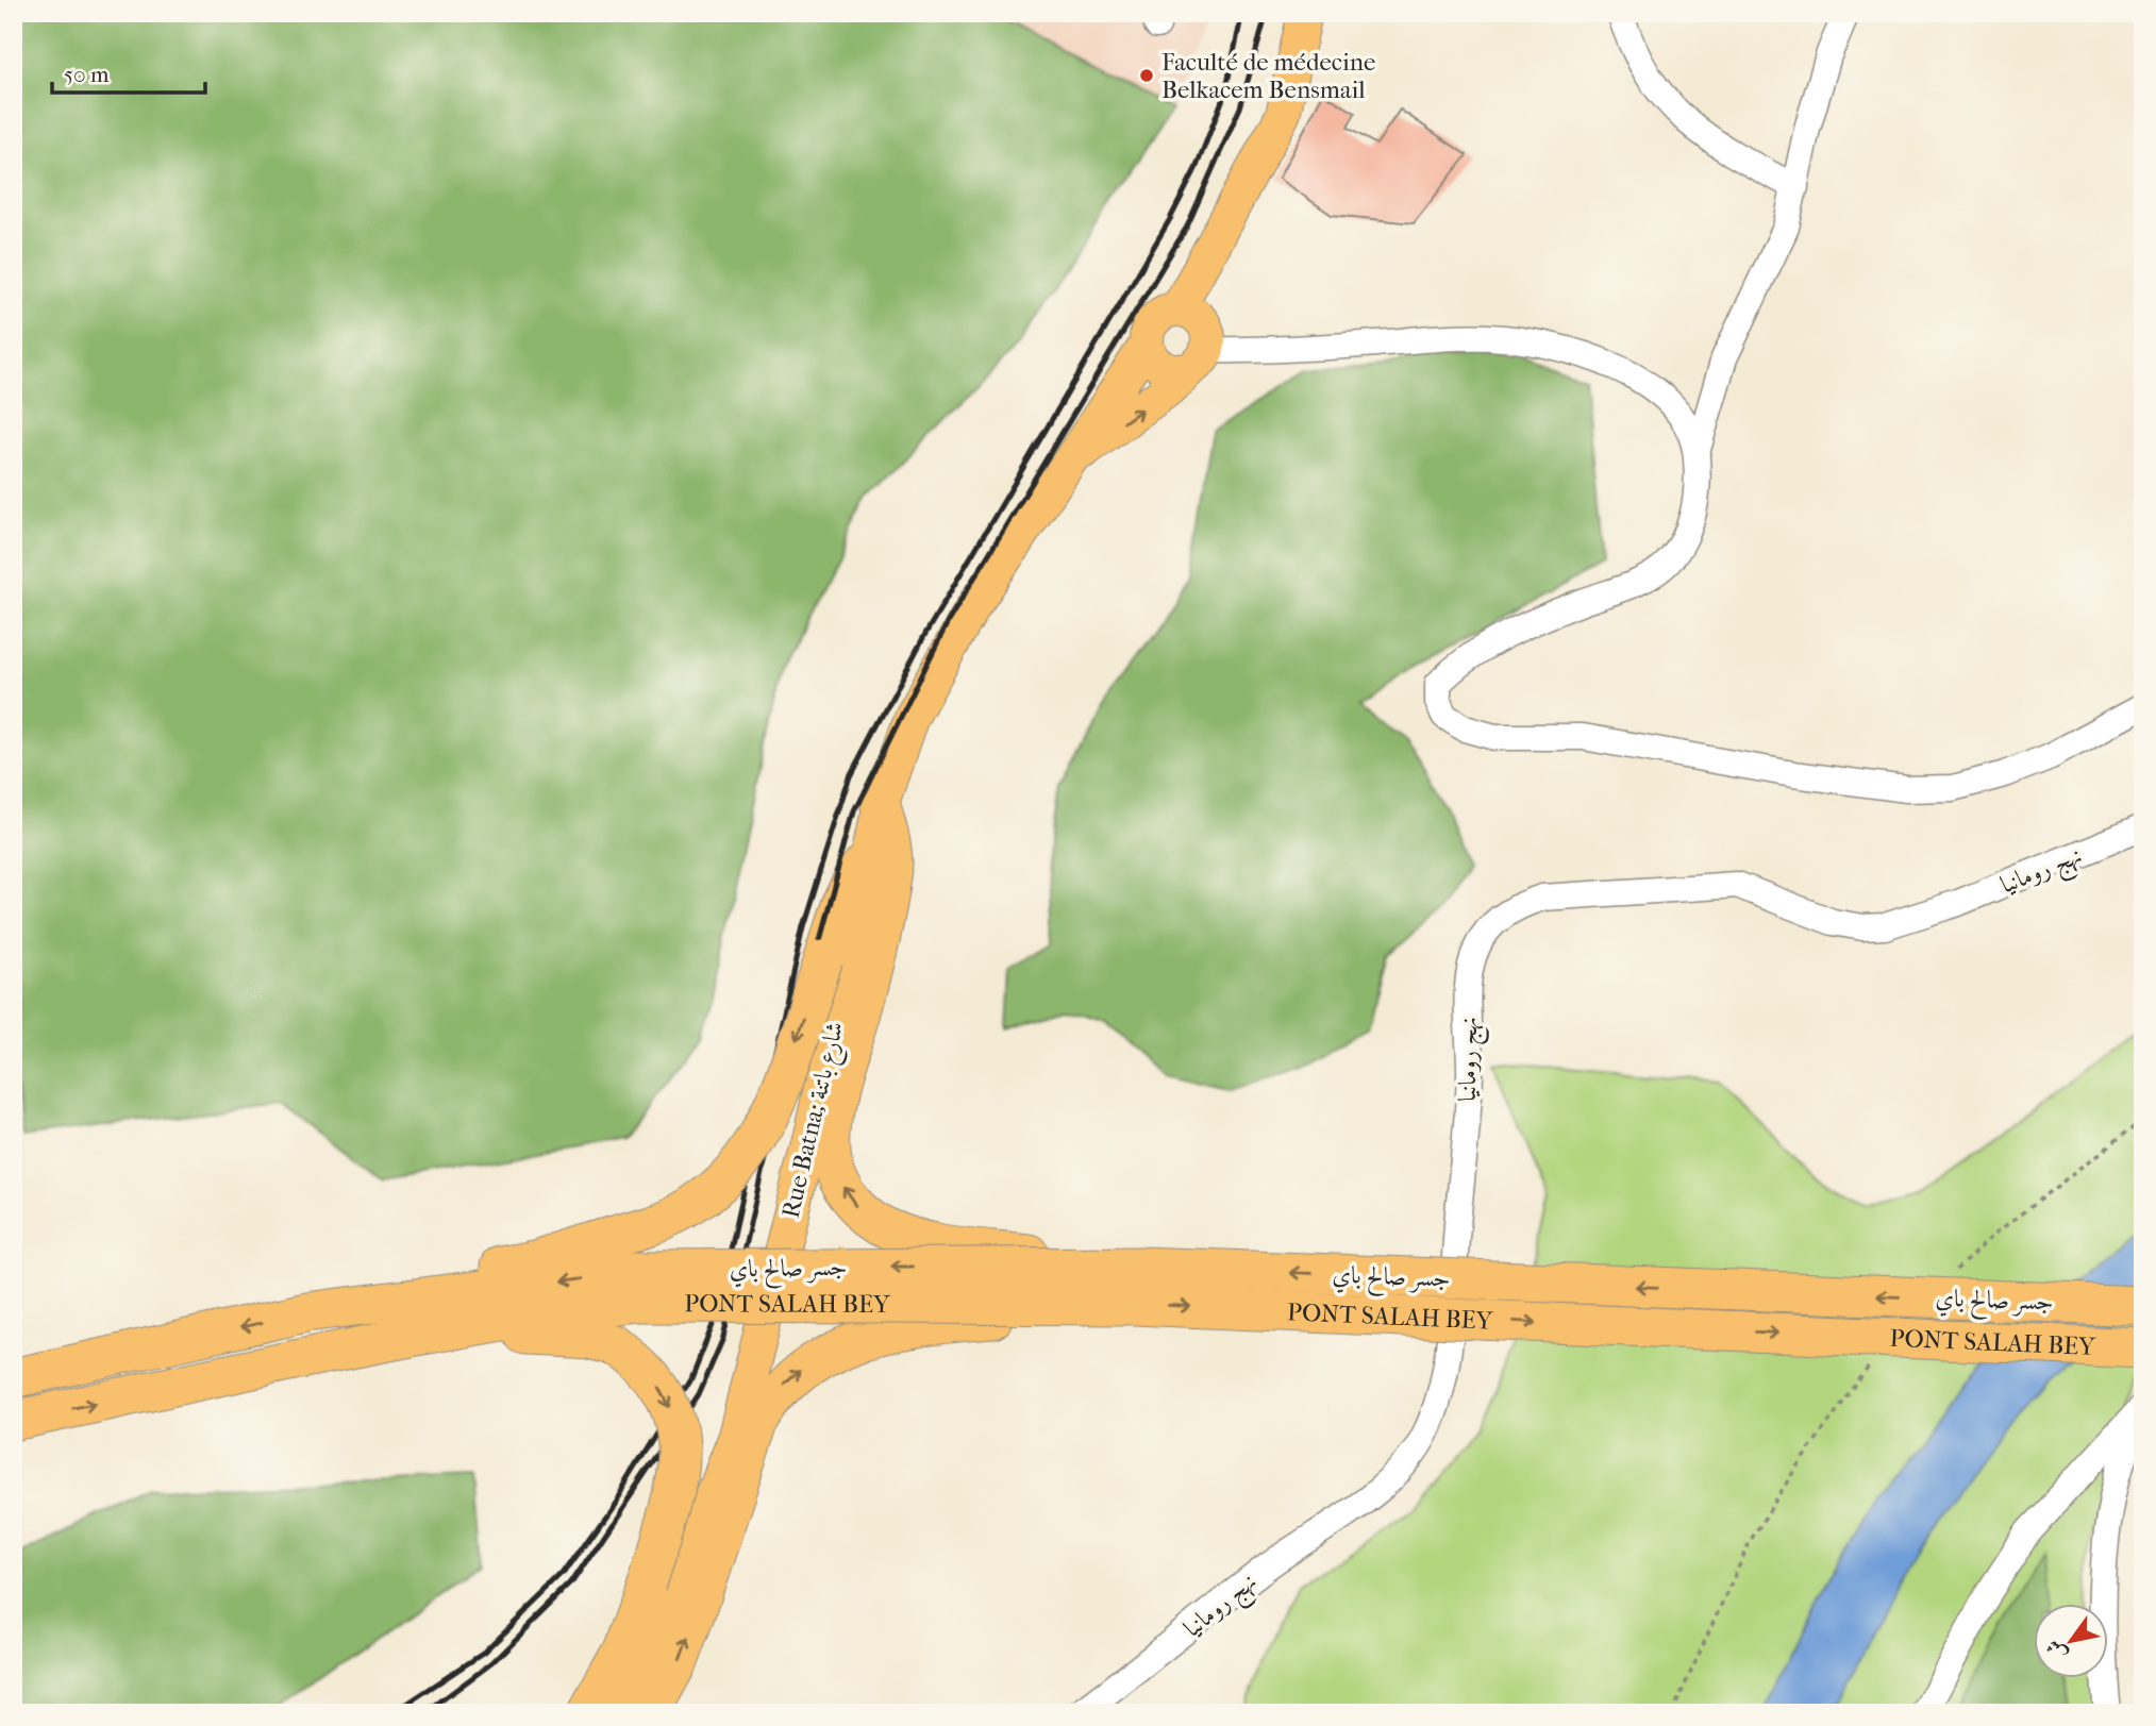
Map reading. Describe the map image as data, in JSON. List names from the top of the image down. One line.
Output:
{"streets":{"highway":["جسر صالح باي","PONT SALAH BEY"],"main road":["Rue Batna; شارع باتنة"],"street":["نهج رومانيا"]},"crossings":[["جسر صالح باي","PONT SALAH BEY"]],"one_way":["جسر صالح باي","PONT SALAH BEY"],"places":["Faculté de médecine Belkacem Bensmail"],"scale_bar":"50 m","north":"bottom left"}
